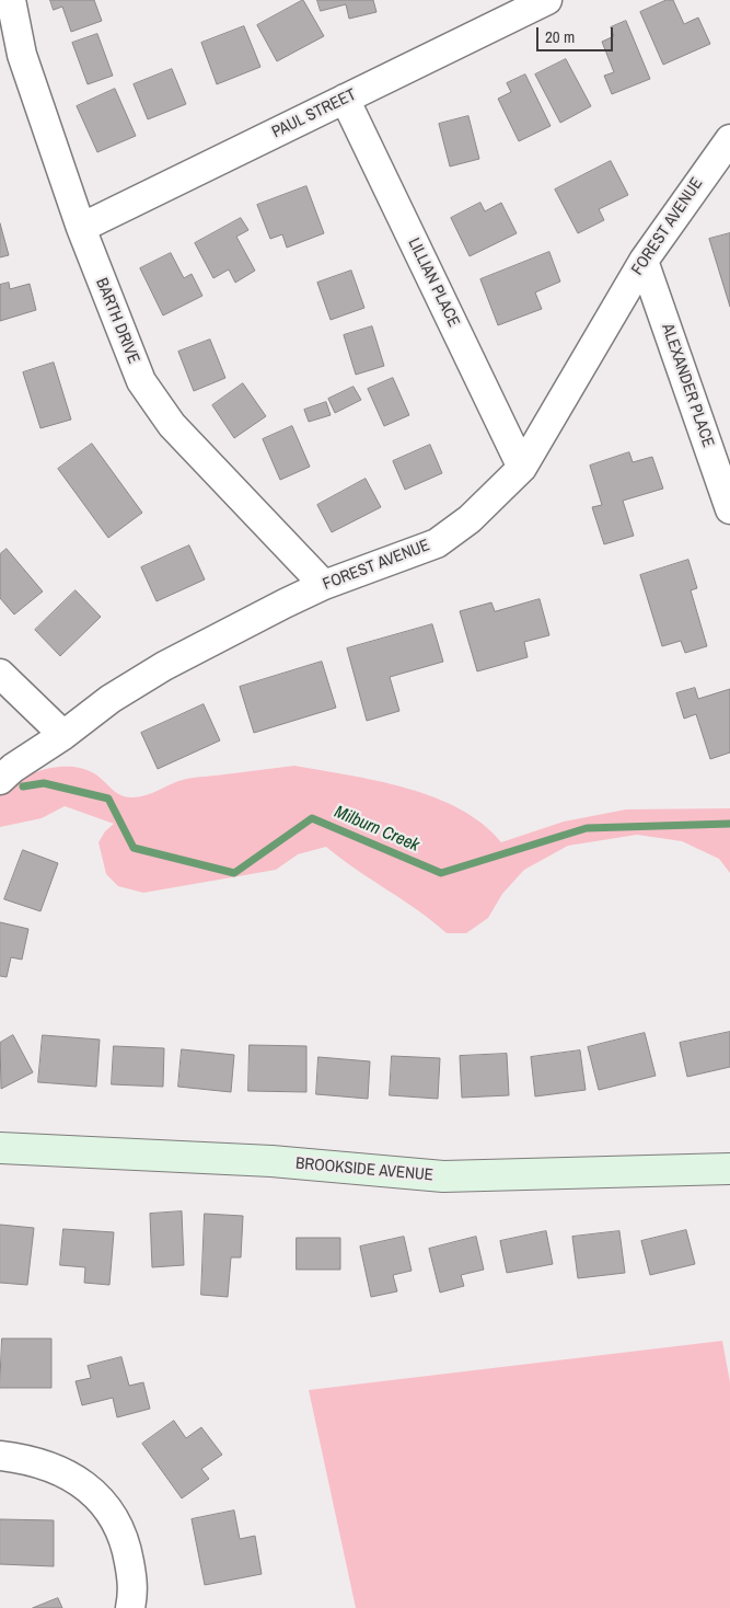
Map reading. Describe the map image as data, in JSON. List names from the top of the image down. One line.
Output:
{"streets":{"main road":["BROOKSIDE AVENUE"],"street":["PAUL STREET","FOREST AVENUE","LILLIAN PLACE","BARTH DRIVE","ALEXANDER PLACE"]},"crossings":[["PAUL STREET","LILLIAN PLACE"],["PAUL STREET","BARTH DRIVE"],["FOREST AVENUE","LILLIAN PLACE"],["FOREST AVENUE","BARTH DRIVE"],["FOREST AVENUE","ALEXANDER PLACE"]],"water":["Milburn Creek"],"scale_bar":"20 m"}
